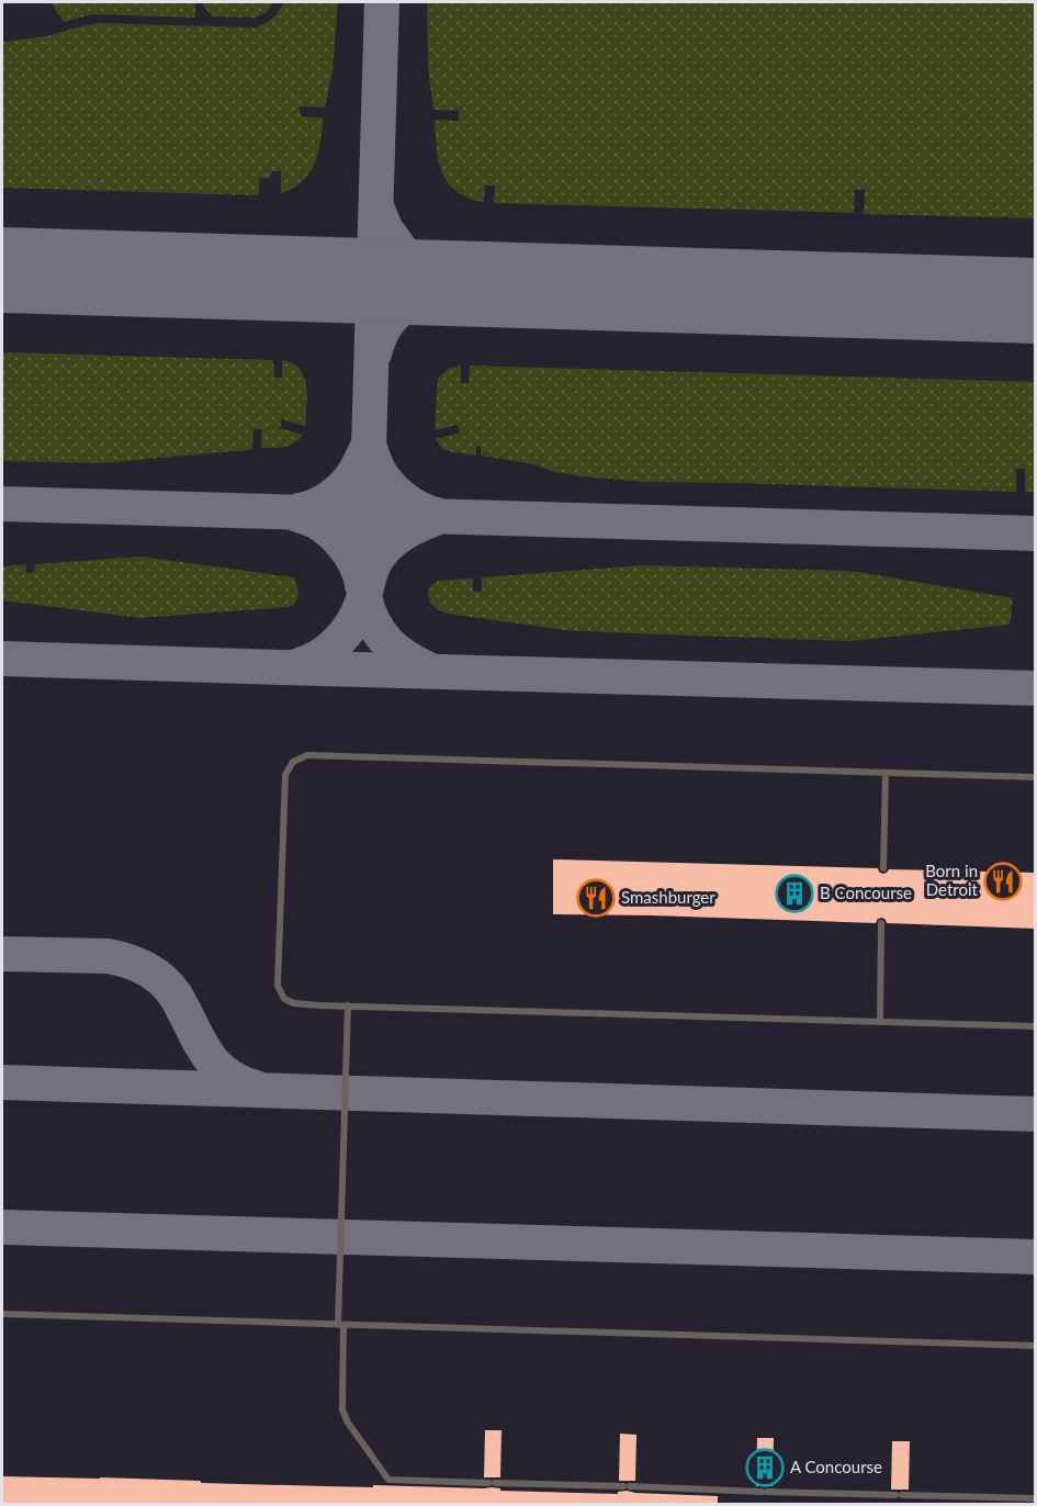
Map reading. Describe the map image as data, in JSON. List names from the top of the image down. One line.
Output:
{"places":{"restaurant":["Born in Detroit","Smashburger"],"building":["B Concourse","A Concourse"]}}
